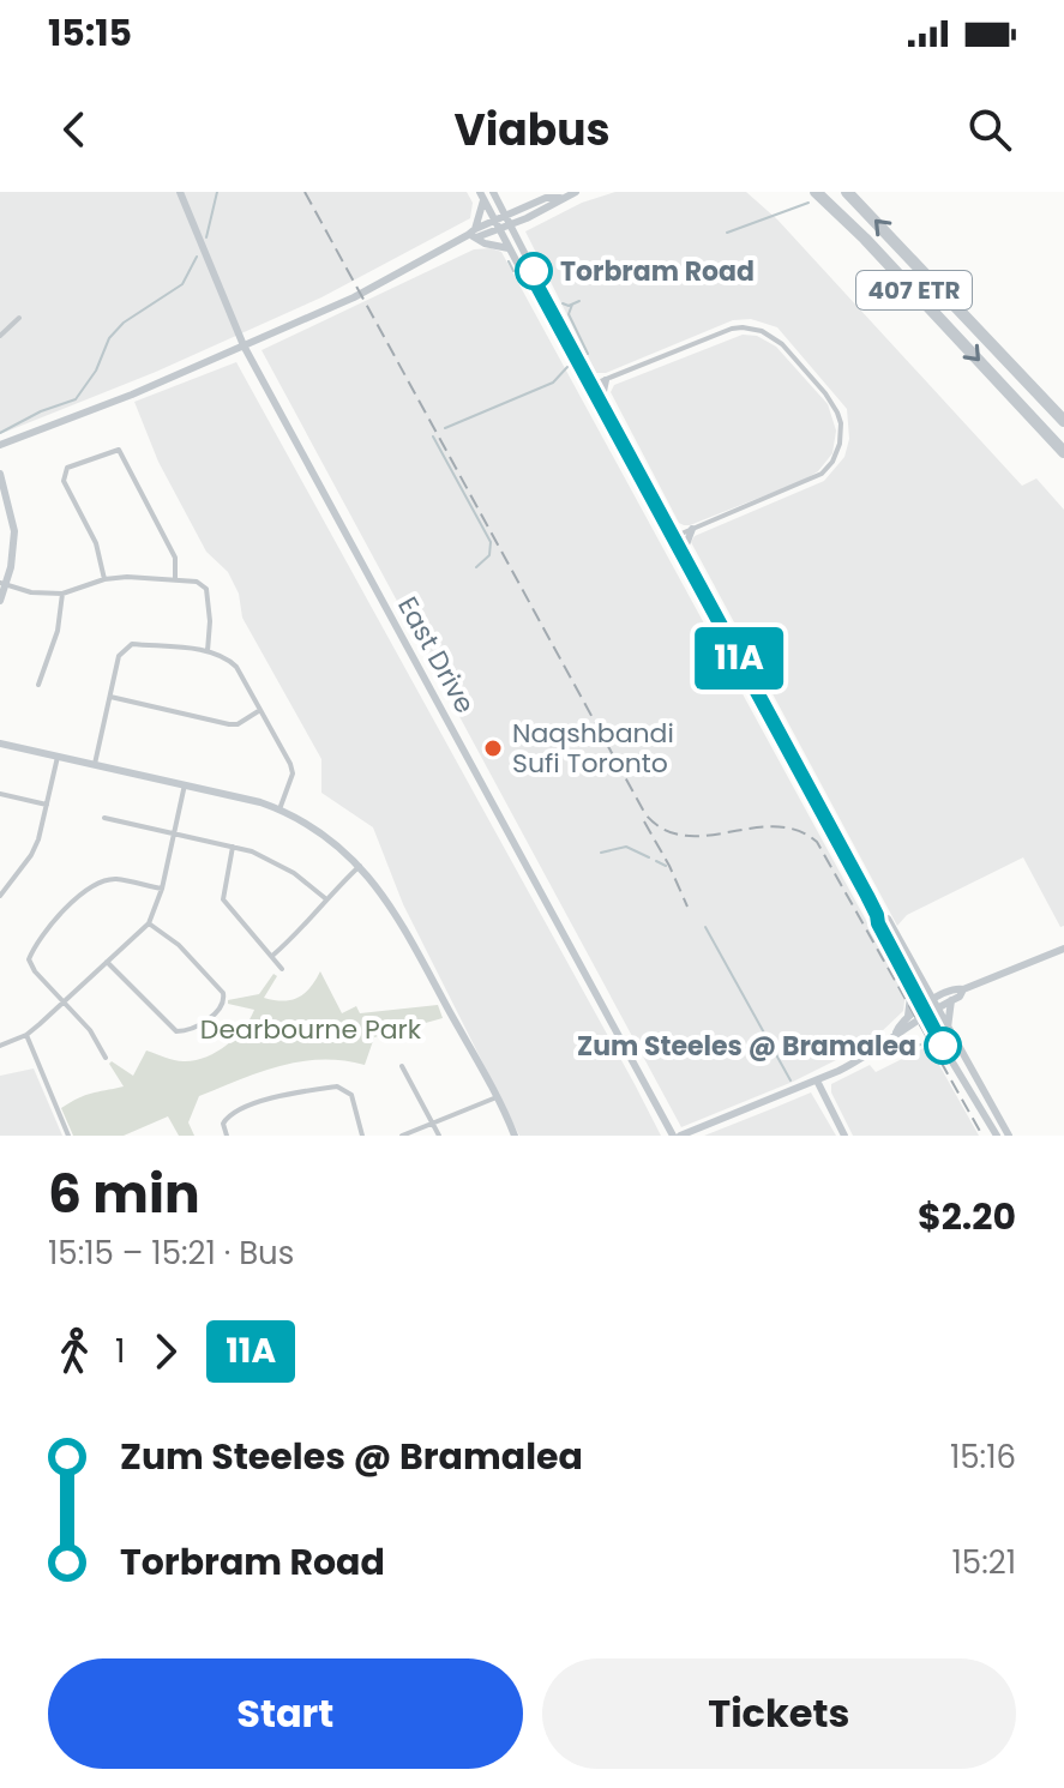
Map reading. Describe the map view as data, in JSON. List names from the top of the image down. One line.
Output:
{"streets":{"highway":["407 ETR"],"main road":["East Drive"]},"parks":["Dearbourne Park"],"places":["Torbram Road","Naqshbandi Sufi Toronto","Zum Steeles @ Bramalea"],"lines":["bus line 11A"],"page":{"status":"15:15","header":"Viabus","on_map":"11A","heading":["6 min","15:15 – 15:21 · Bus","$2.20"],"legs":["1","11A"],"list":[{"name":"Zum Steeles @ Bramalea","value":"15:16"},{"name":"Torbram Road","value":"15:21"}],"buttons":["Start","Tickets"]}}
